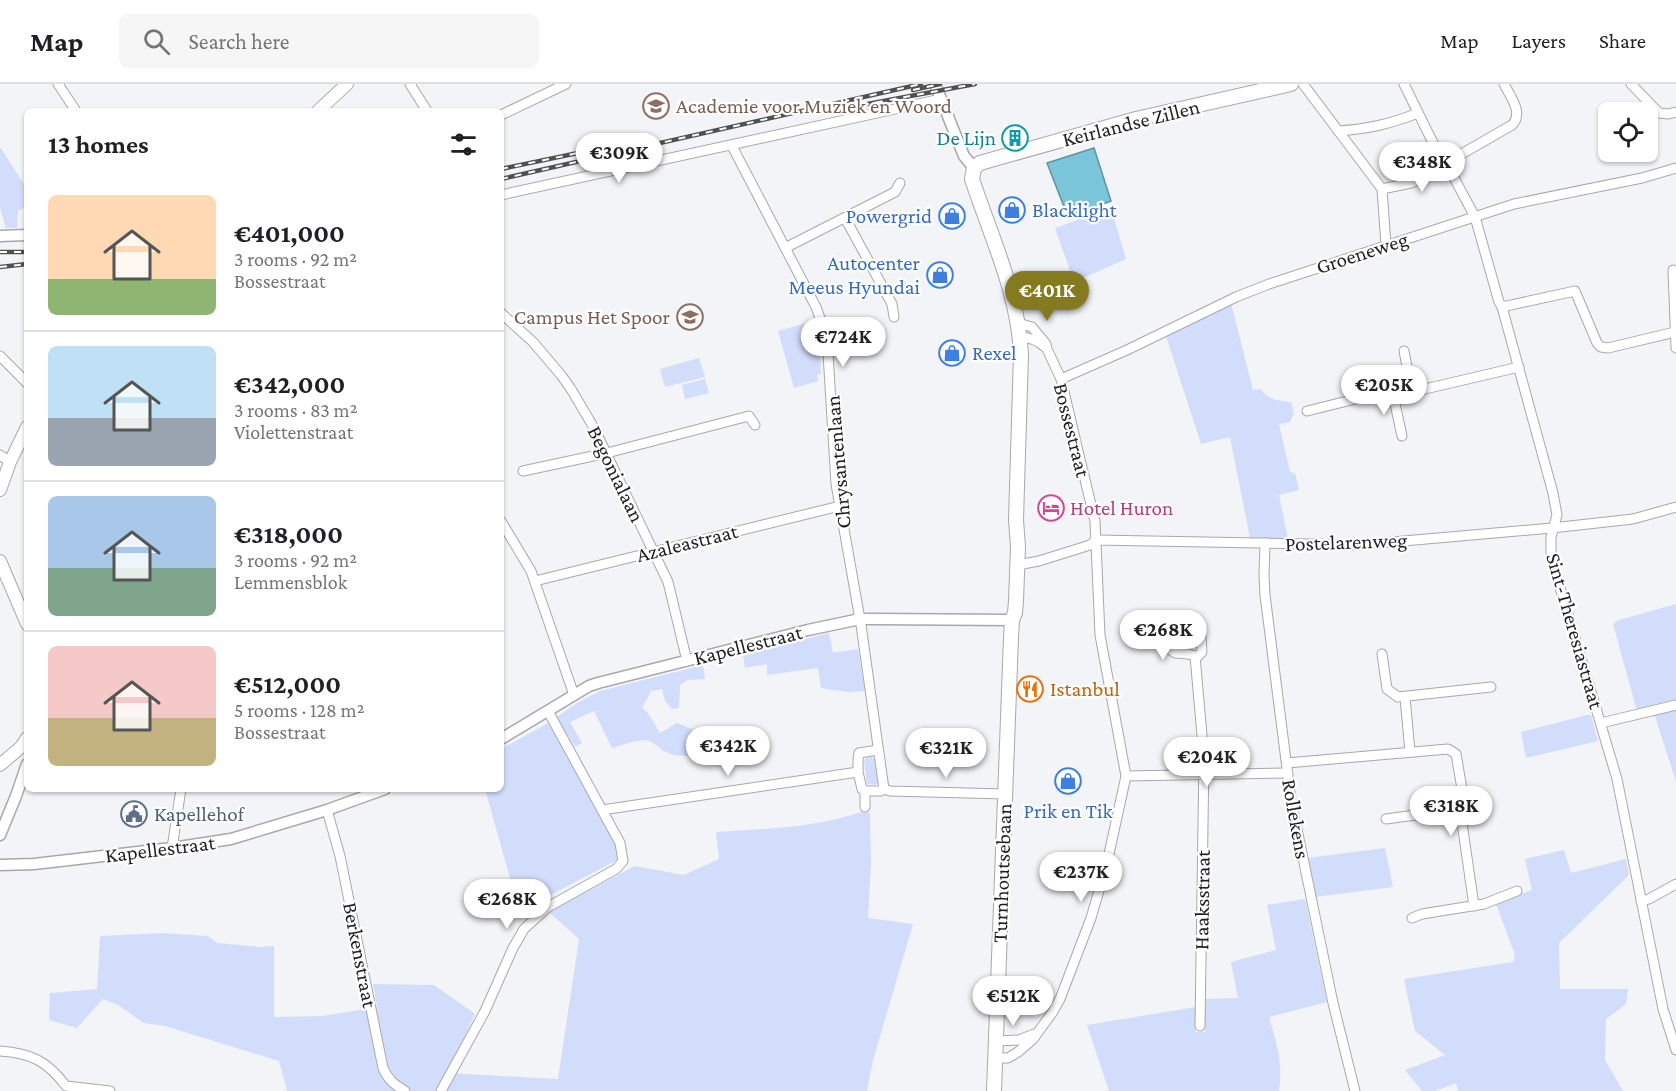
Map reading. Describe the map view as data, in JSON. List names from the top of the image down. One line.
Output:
{"streets":{"main road":["Keirlandse Zillen","Turnhoutsebaan"],"street":["Groeneweg","Bossestraat","Chrysantenlaan","Begonialaan","Postelarenweg","Azaleastraat","Sint-Theresiastraat","Kapellestraat","Rollekens","Haaksstraat","Berkenstraat"]},"crossings":[["Keirlandse Zillen","Turnhoutsebaan"],["Groeneweg","Bossestraat"],["Groeneweg","Sint-Theresiastraat"],["Bossestraat","Postelarenweg"],["Bossestraat","Turnhoutsebaan"],["Chrysantenlaan","Azaleastraat"],["Chrysantenlaan","Kapellestraat"],["Begonialaan","Azaleastraat"],["Begonialaan","Kapellestraat"],["Postelarenweg","Sint-Theresiastraat"],["Postelarenweg","Rollekens"],["Postelarenweg","Turnhoutsebaan"],["Kapellestraat","Turnhoutsebaan"],["Kapellestraat","Berkenstraat"]],"places":{"school or university":["Academie voor Muziek en Woord","Campus Het Spoor"],"building":["De Lijn"],"shop":["Blacklight","Powergrid","Autocenter Meeus Hyundai","Rexel","Prik en Tik"],"hotel":["Hotel Huron"],"restaurant":["Istanbul"],"public building":["Kapellehof"]},"page":{"header":"Map","search":"Search here","nav":["Map","Layers","Share"],"heading":"13 homes","price":["€309K","€348K","€401K","€724K","€205K","€268K","€342K","€321K","€204K","€318K","€237K","€268K","€512K"],"list":[{"name":"€401,000","note":"3 rooms · 92 m² · Bossestraat"},{"name":"€342,000","note":"3 rooms · 83 m² · Violettenstraat"},{"name":"€318,000","note":"3 rooms · 92 m² · Lemmensblok"},{"name":"€512,000","note":"5 rooms · 128 m² · Bossestraat"}]}}
